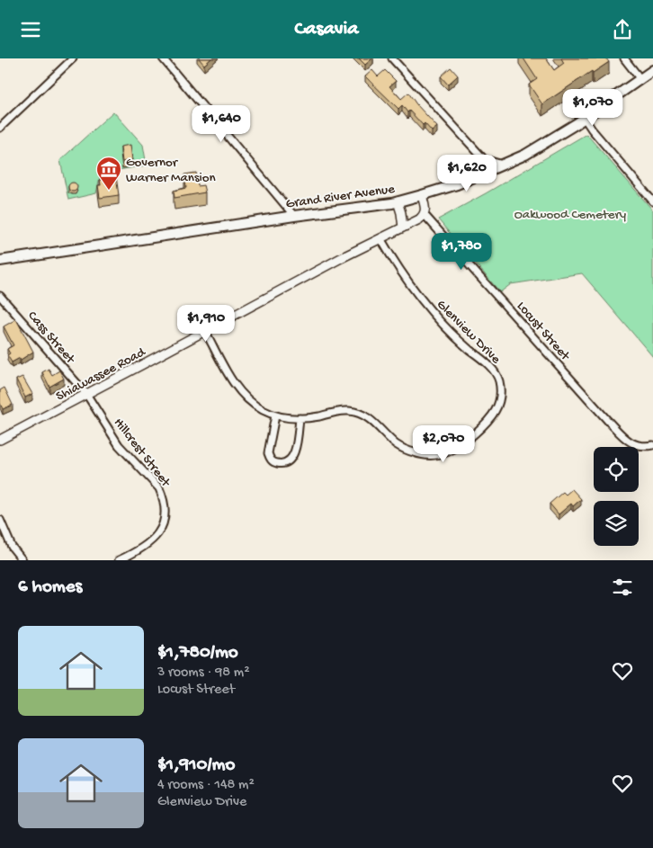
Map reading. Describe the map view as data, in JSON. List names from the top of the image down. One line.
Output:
{"streets":{"main road":["Grand River Avenue"],"street":["Locust Street","Glenview Drive","Cass Street","Shiawassee Road","Hillcrest Street"]},"crossings":[["Locust Street","Shiawassee Road"],["Glenview Drive","Shiawassee Road"],["Cass Street","Shiawassee Road"],["Cass Street","Hillcrest Street"],["Shiawassee Road","Hillcrest Street"]],"parks":["Oakwood Cemetery"],"places":{"museum":["Governor Warner Mansion"]},"page":{"header":"Casavia","price":["$1,070","$1,640","$1,620","$1,780","$1,910","$2,070"],"heading":"6 homes","list":[{"name":"$1,780/mo","note":"3 rooms · 98 m² · Locust Street"},{"name":"$1,910/mo","note":"4 rooms · 148 m² · Glenview Drive"}]}}
